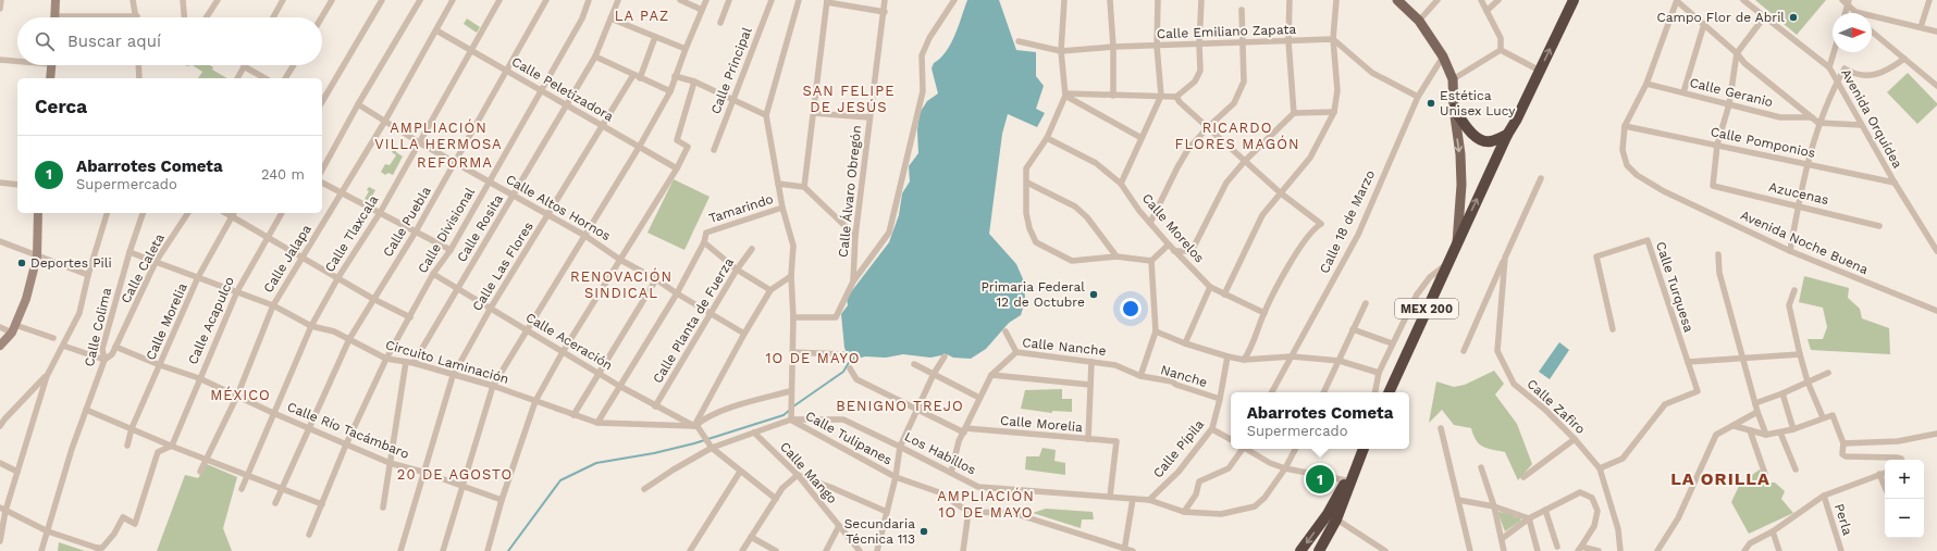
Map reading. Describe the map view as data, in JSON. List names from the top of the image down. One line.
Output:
{"streets":{"highway":["MEX 200"],"street":["Calle Emiliano Zapata","Calle Principal","Calle Peletizadora","Calle Geranio","Avenida Orquídea","Calle Pomponios","Calle Álvaro Obregón","Azucenas","Calle Altos Hornos","Tamarindo","Calle Puebla","Calle 18 de Marzo","Calle Rosita","Calle Morelos","Calle Divisional","Calle Tlaxcala","Avenida Noche Buena","Calle Jalapa","Calle Las Flores","Calle Caleta","Calle Turquesa","Calle Acapulco","Calle Planta de Fuerza","Calle Morelia","Calle Colima","Calle Aceración","Calle Nanche","Circuito Laminación","Nanche","Calle Zafiro","Calle Río Tacámbaro","Calle Tulipanes","Calle Pípila","Los Habillos","Calle Mango","Perla"]},"crossings":[["Calle Peletizadora","Calle Puebla"],["Calle Peletizadora","Calle Rosita"],["Calle Peletizadora","Calle Divisional"],["Calle Peletizadora","Calle Tlaxcala"],["Calle Peletizadora","Calle Jalapa"],["Calle Peletizadora","Calle Las Flores"],["Avenida Orquídea","Calle Pomponios"],["Calle Pomponios","Azucenas"],["Calle Pomponios","Avenida Noche Buena"],["Calle Altos Hornos","Calle Puebla"],["Calle Altos Hornos","Calle Rosita"],["Calle Altos Hornos","Calle Divisional"],["Calle Altos Hornos","Calle Tlaxcala"],["Calle Altos Hornos","Calle Jalapa"],["Calle Altos Hornos","Calle Las Flores"],["Calle Altos Hornos","Calle Planta de Fuerza"],["Calle Puebla","Circuito Laminación"],["Calle Puebla","Calle Río Tacámbaro"],["Calle Rosita","Calle Aceración"],["Calle Rosita","Circuito Laminación"],["Calle Divisional","Calle Aceración"],["Calle Divisional","Circuito Laminación"],["Calle Divisional","Calle Río Tacámbaro"],["Calle Tlaxcala","Circuito Laminación"],["Calle Tlaxcala","Calle Río Tacámbaro"],["Calle Jalapa","Circuito Laminación"],["Calle Jalapa","Calle Río Tacámbaro"],["Calle Las Flores","Calle Aceración"],["Calle Las Flores","Circuito Laminación"],["Calle Las Flores","Calle Río Tacámbaro"],["Calle Caleta","Calle Colima"],["Calle Caleta","Circuito Laminación"],["Calle Caleta","Calle Río Tacámbaro"],["Calle Acapulco","Circuito Laminación"],["Calle Acapulco","Calle Río Tacámbaro"],["Calle Planta de Fuerza","Calle Aceración"],["Calle Morelia","Calle Nanche"],["Calle Morelia","Circuito Laminación"],["Calle Morelia","Calle Río Tacámbaro"],["Calle Morelia","Calle Tulipanes"],["Calle Morelia","Los Habillos"],["Calle Colima","Circuito Laminación"],["Calle Aceración","Circuito Laminación"],["Calle Aceración","Los Habillos"],["Calle Nanche","Nanche"],["Calle Nanche","Los Habillos"],["Nanche","Calle Pípila"],["Calle Tulipanes","Los Habillos"],["Los Habillos","Calle Mango"]],"districts":["LA PAZ","SAN FELIPE DE JESÚS","AMPLIACIÓN VILLA HERMOSA","RICARDO FLORES MAGÓN","REFORMA","RENOVACIÓN SINDICAL","1O DE MAYO","MÉXICO","BENIGNO TREJO","20 DE AGOSTO","LA ORILLA","AMPLIACIÓN 1O DE MAYO"],"places":["Campo Flor de Abril","Estética Unisex Lucy","Deportes Pili","Primaria Federal 12 de Octubre","Secundaria Técnica 113"],"north":"right","page":{"search":"Buscar aquí","heading":"Cerca","list":[{"mark":"1","name":"Abarrotes Cometa","note":"Supermercado","value":"240 m"}],"popup":["Abarrotes Cometa","Supermercado"],"map_buttons":["+","−"],"pins":"1"}}
